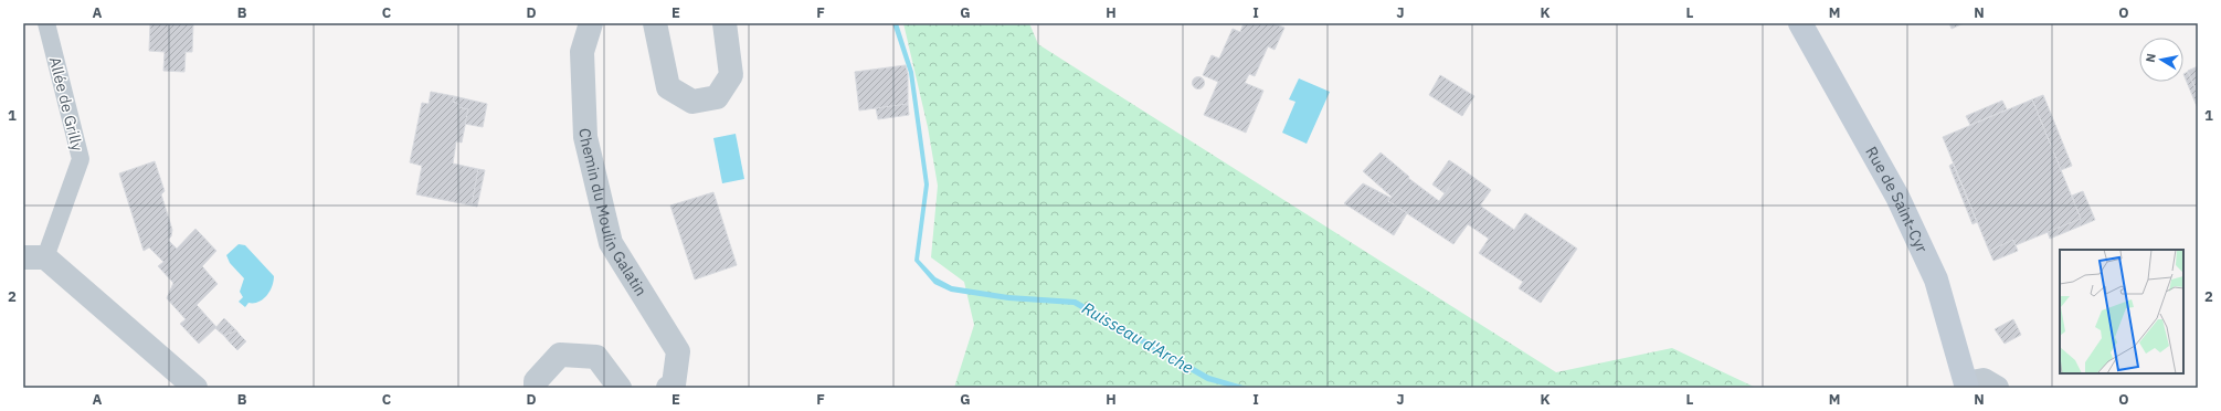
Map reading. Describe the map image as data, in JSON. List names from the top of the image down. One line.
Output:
{"streets":{"main road":["Rue de Saint-Cyr"],"street":["Allée de Grilly","Chemin du Moulin Galatin"]},"water":["Ruisseau d'Arche"],"north":"left","grid":{"columns":["A","B","C","D","E","F","G","H","I","J","K","L","M","N","O"],"rows":["1","2"]}}
